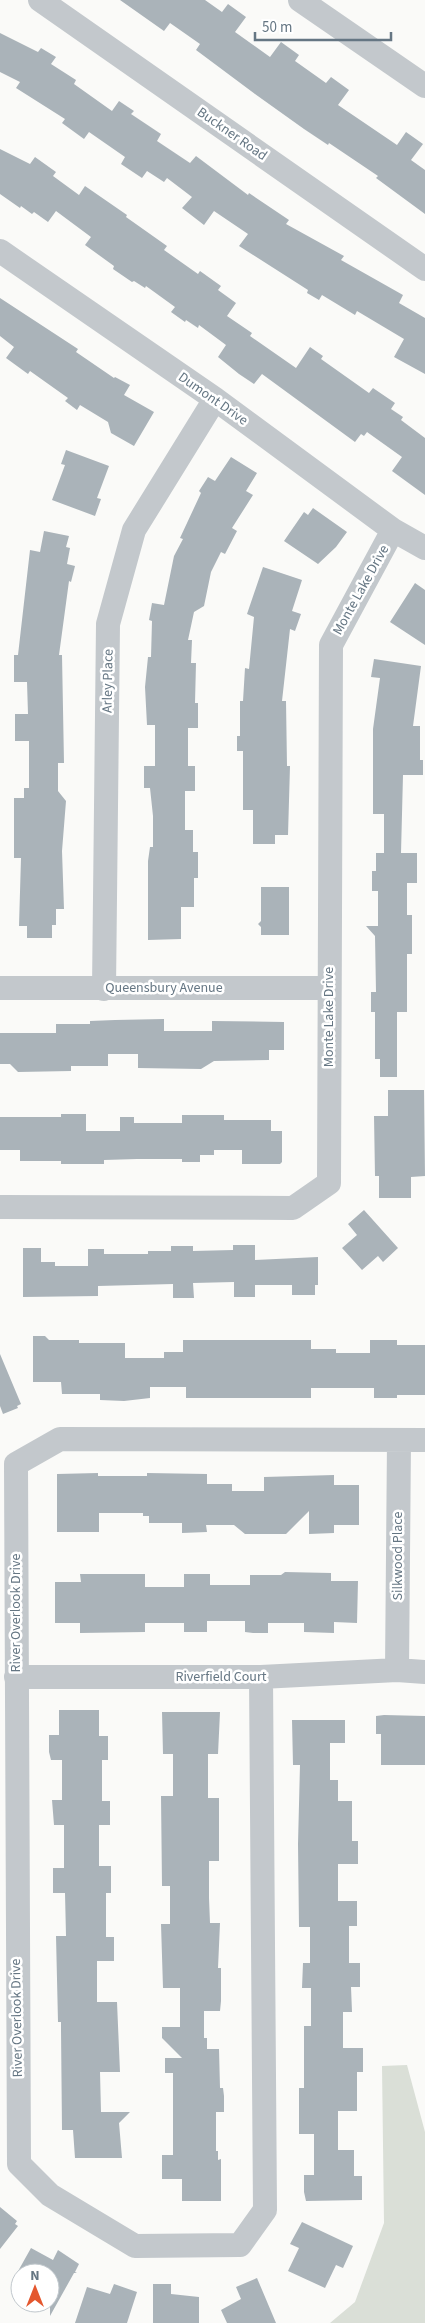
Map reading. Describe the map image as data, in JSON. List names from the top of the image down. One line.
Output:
{"streets":{"street":["Buckner Road","Dumont Drive","Monte Lake Drive","Arley Place","Queensbury Avenue","Silkwood Place","River Overlook Drive","Riverfield Court"]},"crossings":[["Dumont Drive","Monte Lake Drive"],["Dumont Drive","Arley Place"],["Monte Lake Drive","Queensbury Avenue"],["Arley Place","Queensbury Avenue"],["Silkwood Place","River Overlook Drive"],["Silkwood Place","Riverfield Court"],["River Overlook Drive","Riverfield Court"]],"scale_bar":"50 m","north":"top"}
